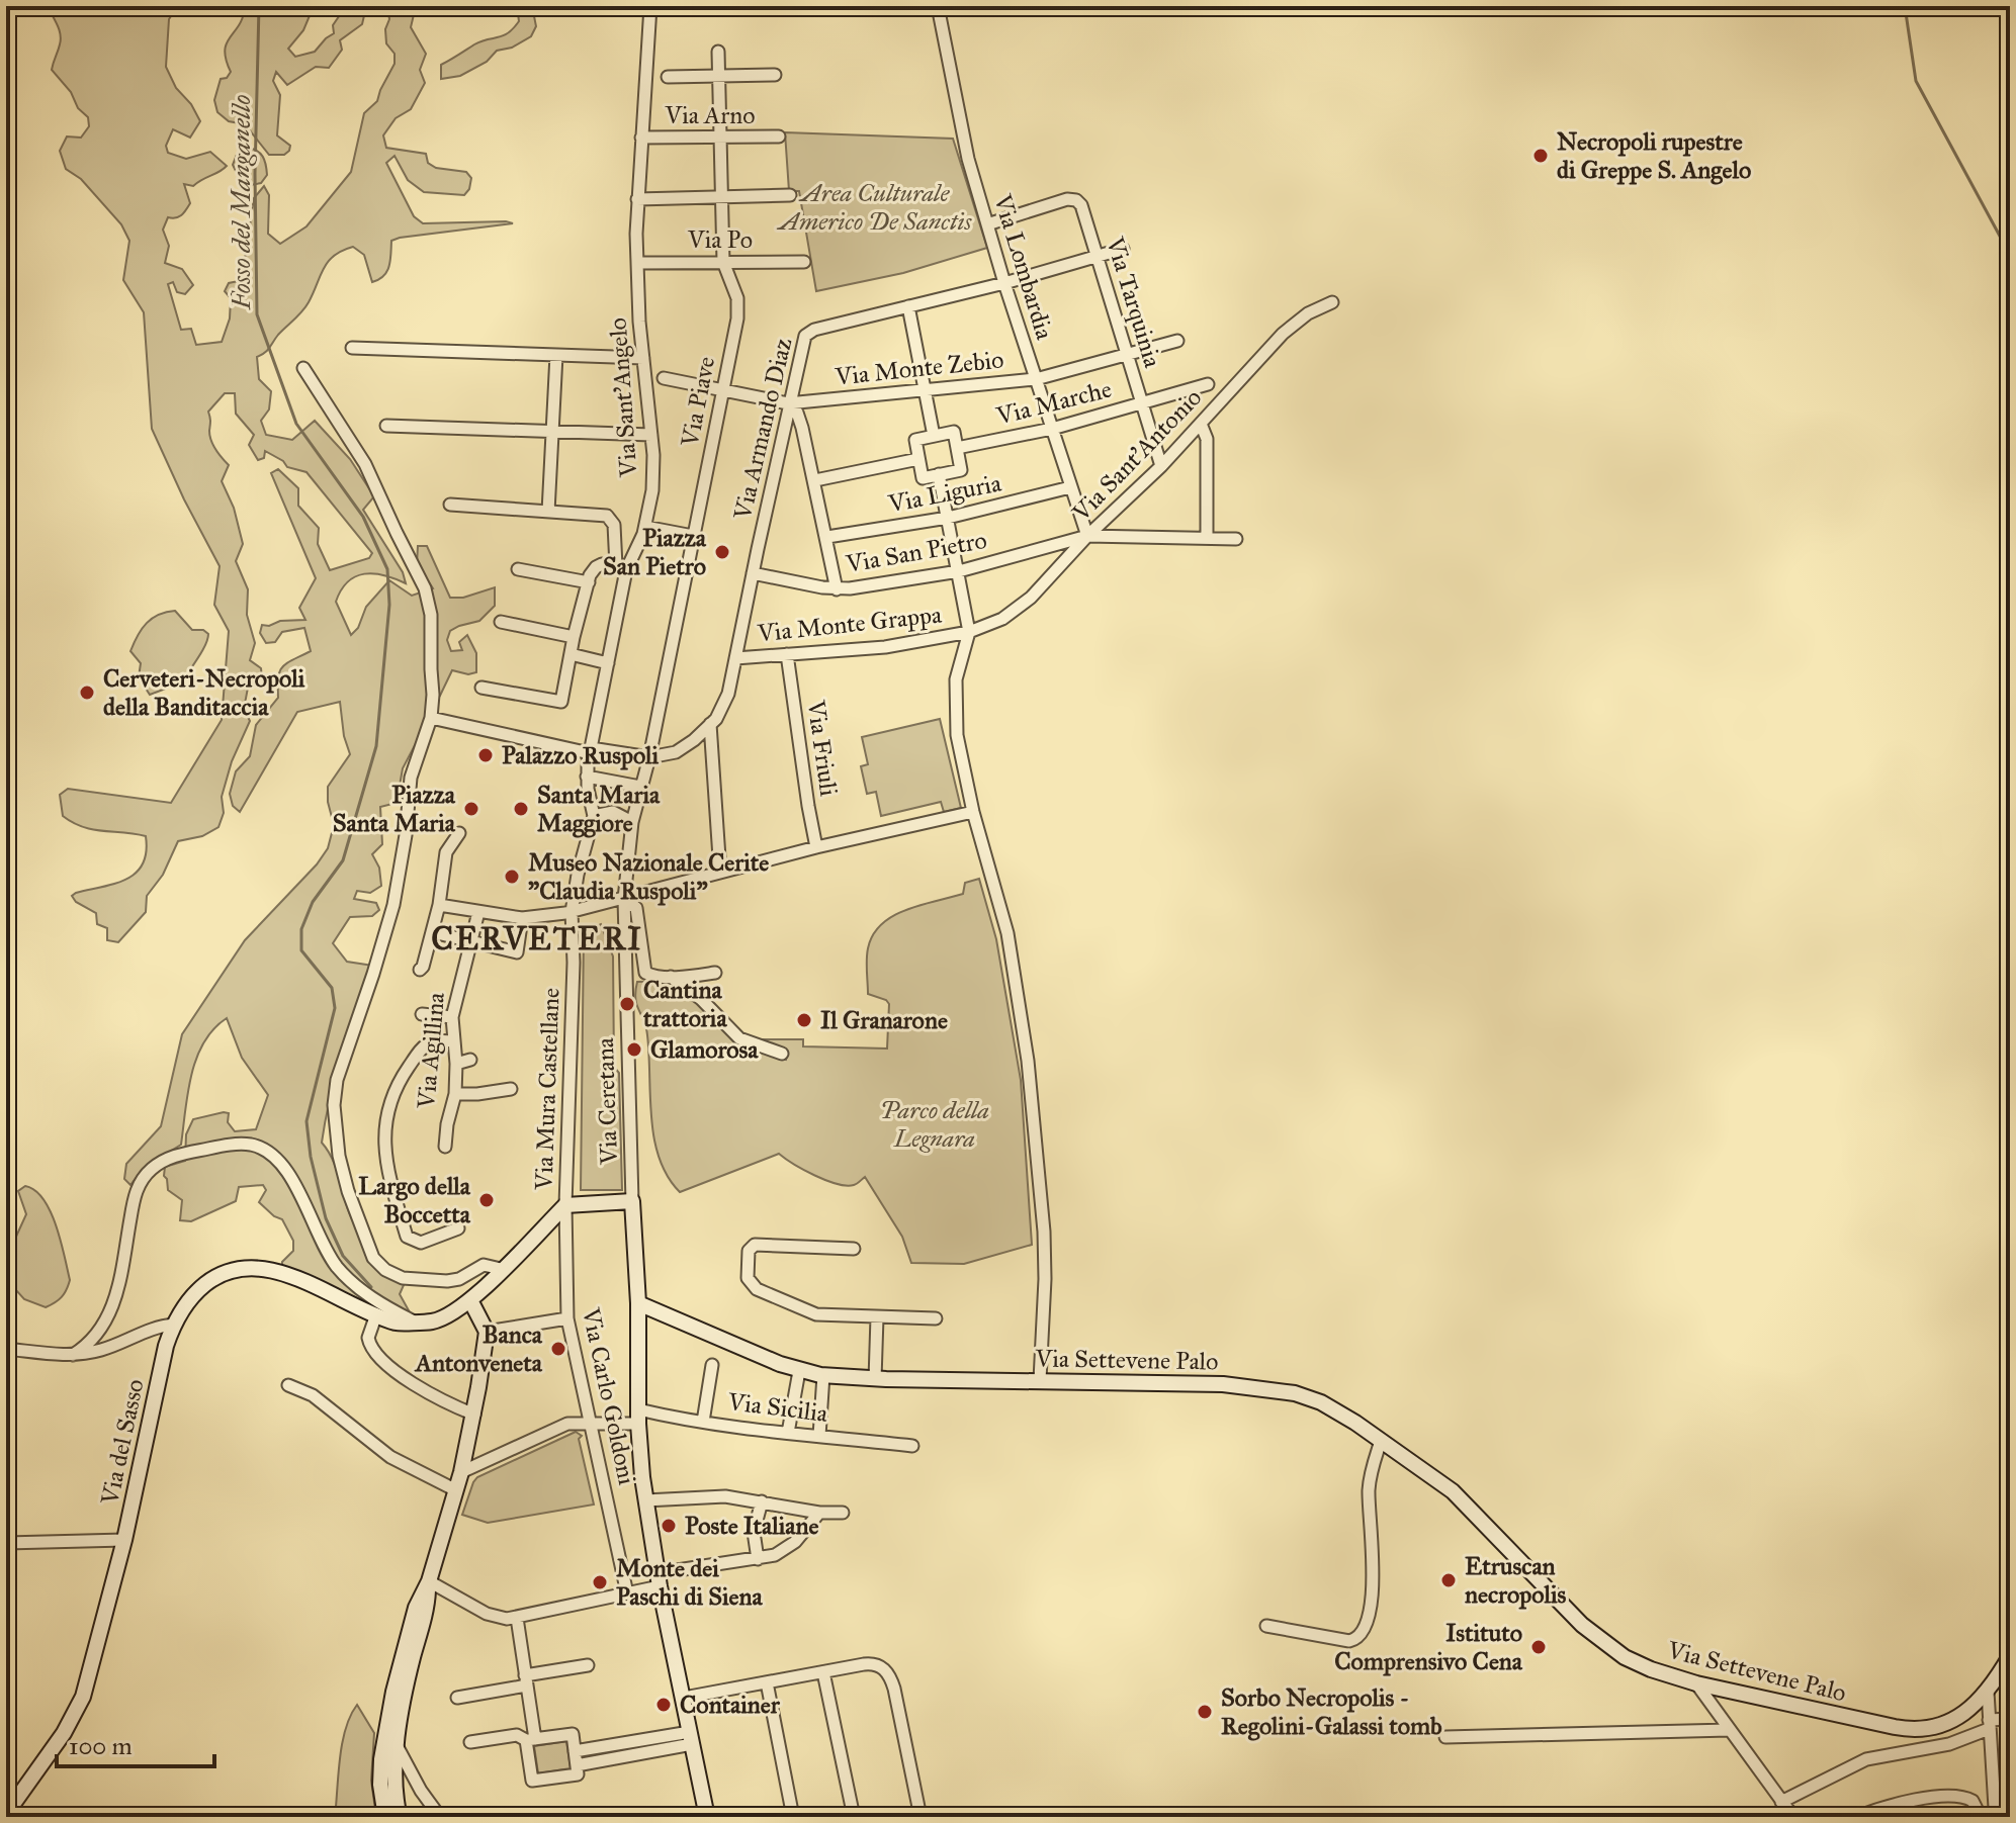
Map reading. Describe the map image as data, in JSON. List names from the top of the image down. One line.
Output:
{"streets":{"street":["Via Arno","Via Po","Via Lombardia","Via Tarquinia","Via Monte Zebio","Via Sant'Angelo","Via Piave","Via Marche","Via Armando Diaz","Via Sant'Antonio","Via Liguria","Via San Pietro","Via Monte Grappa","Via Friuli","Via Agillina","Via Mura Castellane","Via Ceretana","Via Settevene Palo","Via Carlo Goldoni","Via Sicilia","Via del Sasso"]},"crossings":[["Via Arno","Via Sant'Angelo"],["Via Arno","Via Piave"],["Via Po","Via Sant'Angelo"],["Via Po","Via Piave"],["Via Lombardia","Via Tarquinia"],["Via Lombardia","Via Monte Zebio"],["Via Lombardia","Via Marche"],["Via Lombardia","Via Armando Diaz"],["Via Lombardia","Via Sant'Antonio"],["Via Lombardia","Via Liguria"],["Via Lombardia","Via San Pietro"],["Via Tarquinia","Via Monte Zebio"],["Via Tarquinia","Via Marche"],["Via Tarquinia","Via Armando Diaz"],["Via Tarquinia","Via Sant'Antonio"],["Via Monte Zebio","Via Piave"],["Via Monte Zebio","Via Armando Diaz"],["Via Sant'Angelo","Via Mura Castellane"],["Via Piave","Via Armando Diaz"],["Via Armando Diaz","Via San Pietro"],["Via Armando Diaz","Via Monte Grappa"],["Via Sant'Antonio","Via San Pietro"],["Via Sant'Antonio","Via Monte Grappa"],["Via Monte Grappa","Via Friuli"],["Via Mura Castellane","Via Ceretana"],["Via Mura Castellane","Via Carlo Goldoni"],["Via Mura Castellane","Via del Sasso"],["Via Ceretana","Via Settevene Palo"],["Via Carlo Goldoni","Via Sicilia"],["Via Carlo Goldoni","Via del Sasso"]],"districts":["CERVETERI"],"water":["Fosso del Manganello"],"parks":["Area Culturale Americo De Sanctis","Parco della Legnara"],"places":["Necropoli rupestre di Greppe S. Angelo","Piazza San Pietro","Cerveteri-Necropoli della Banditaccia","Palazzo Ruspoli","Piazza Santa Maria","Santa Maria Maggiore","Museo Nazionale Cerite \"Claudia Ruspoli\"","Cantina trattoria","Il Granarone","Glamorosa","Largo della Boccetta","Banca Antonveneta","Poste Italiane","Etruscan necropolis","Monte dei Paschi di Siena","Istituto Comprensivo Cena","Container","Sorbo Necropolis - Regolini-Galassi tomb"],"scale_bar":"100 m"}
